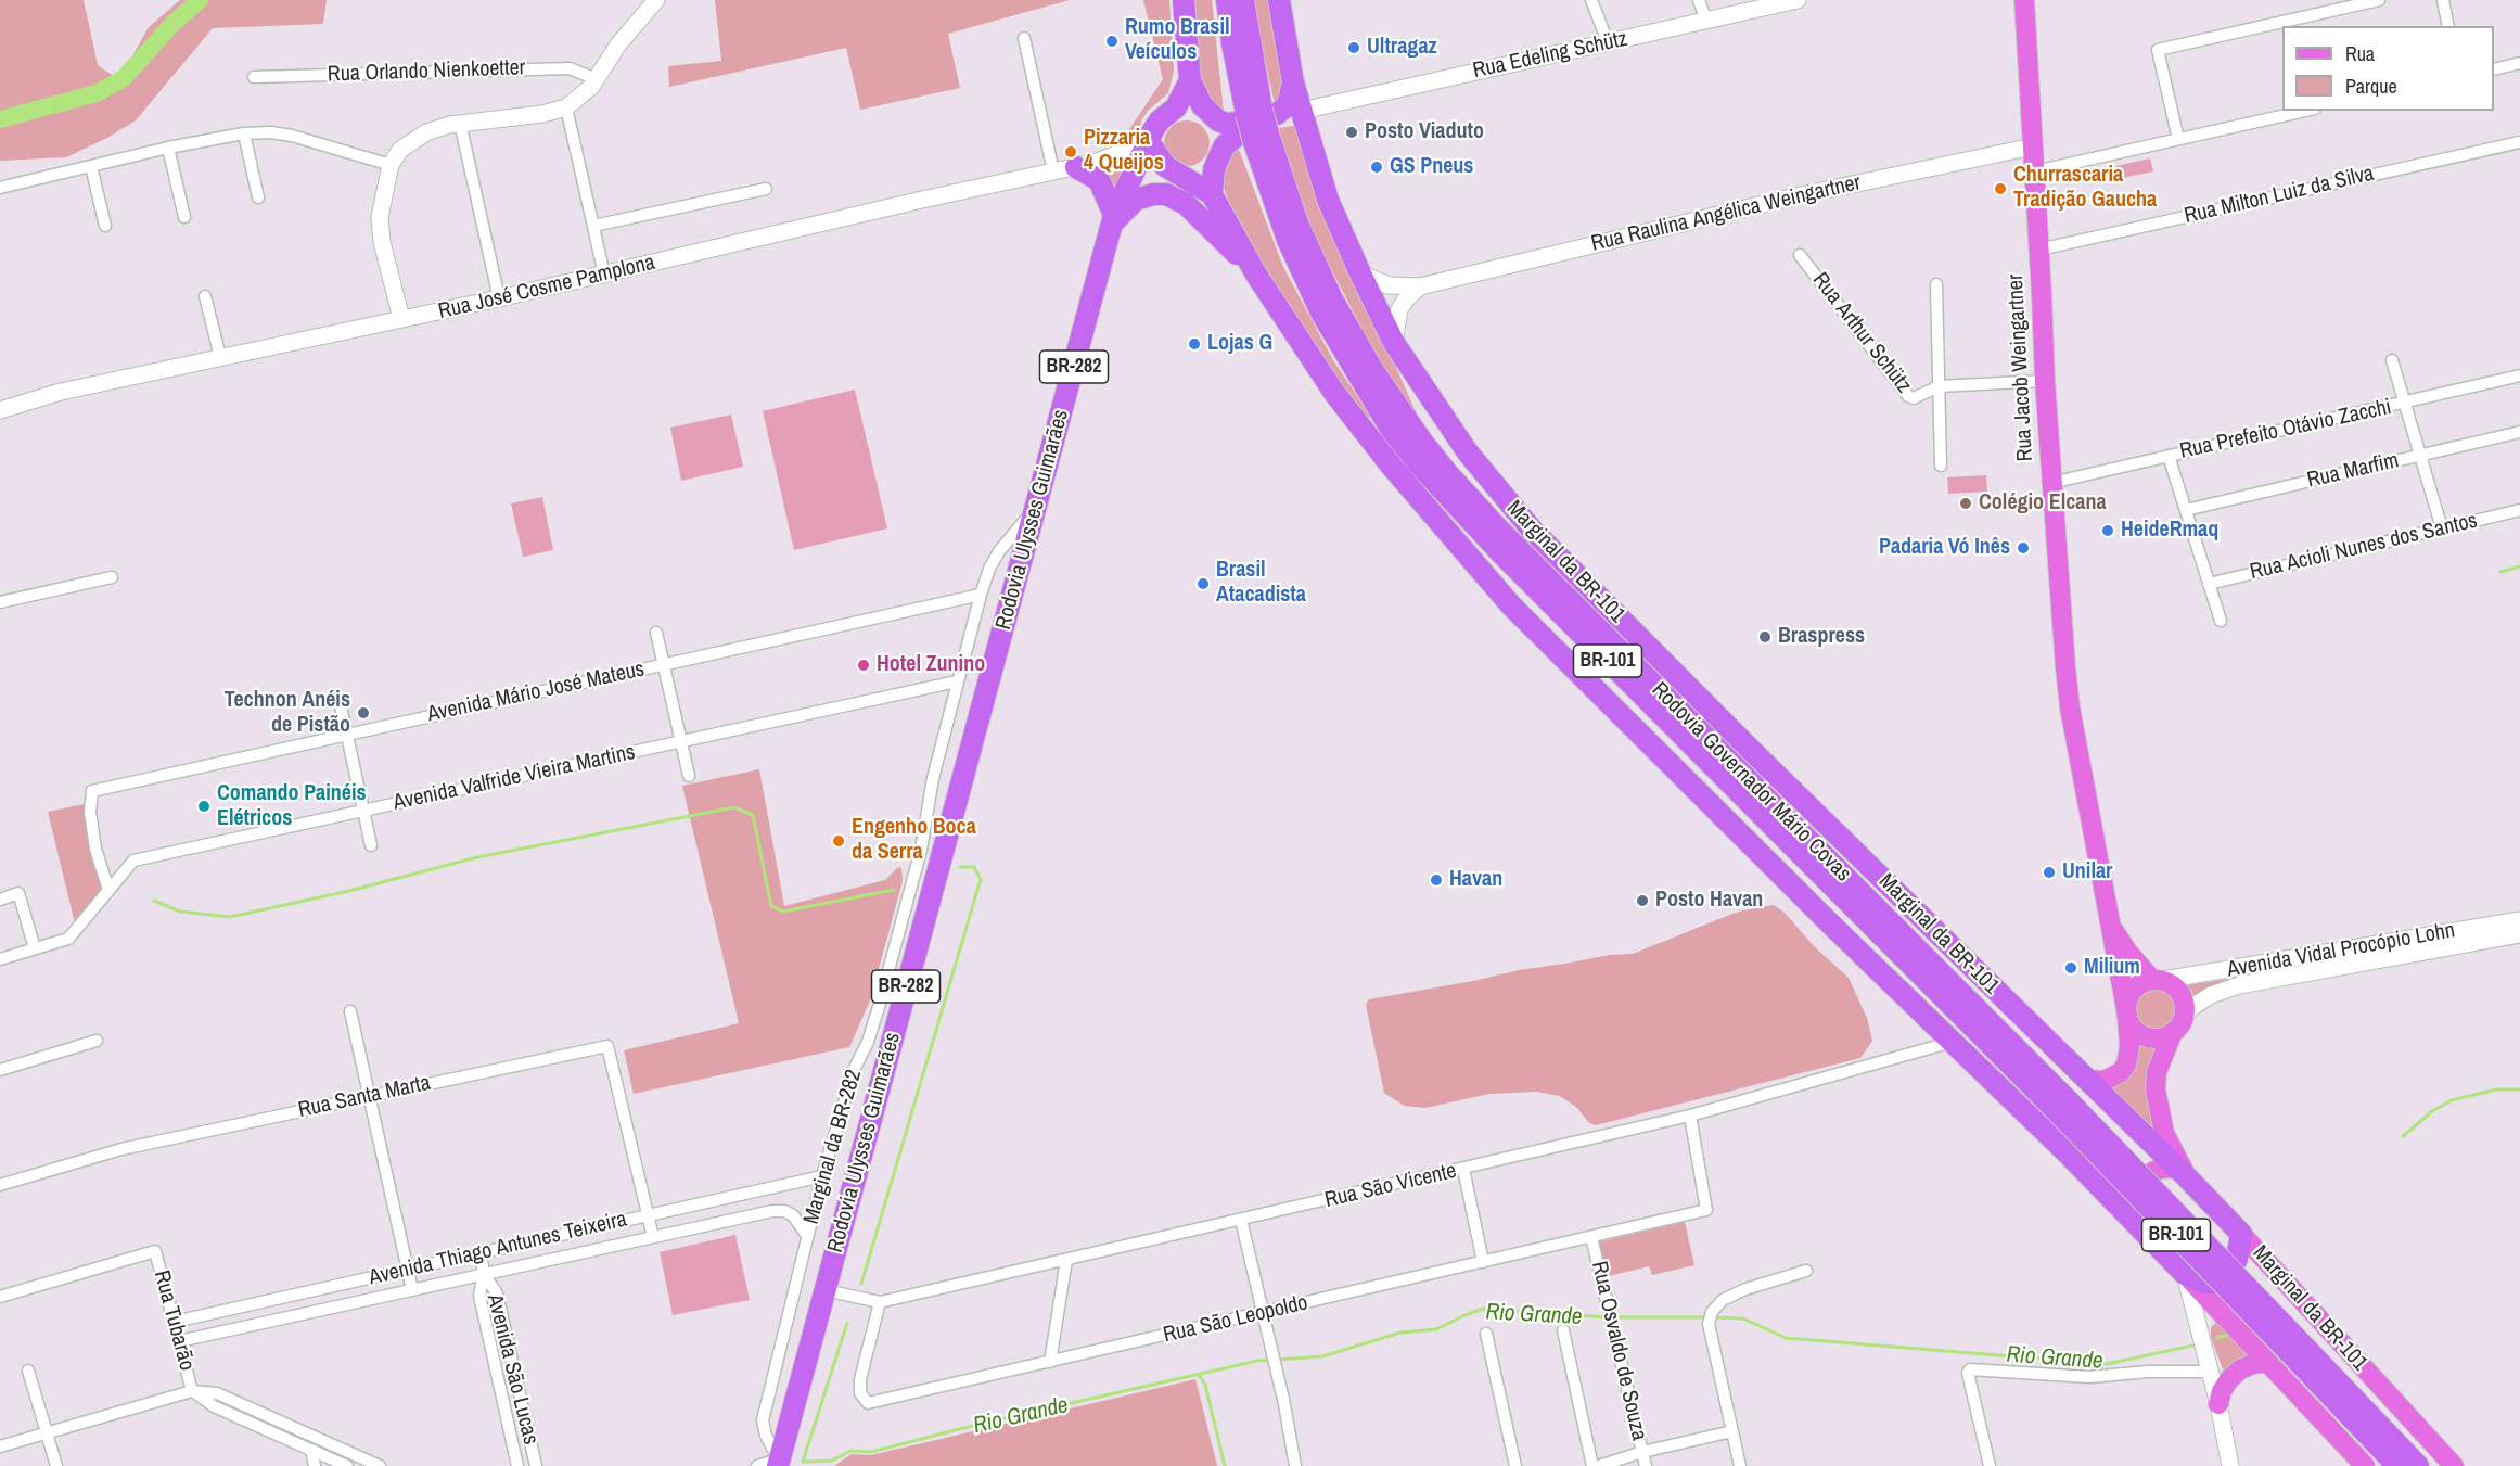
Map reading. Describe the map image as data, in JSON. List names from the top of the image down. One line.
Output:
{"streets":{"highway":["BR-282","Rodovia Ulysses Guimarães","Marginal da BR-101","BR-101","Rodovia Governador Mário Covas"],"main road":["Rua Edeling Schütz","Rua Raulina Angélica Weingartner","Rua José Cosme Pamplona","Rua Jacob Weingartner","Avenida Vidal Procópio Lohn"],"street":["Rua Orlando Nienkoetter","Rua Milton Luiz da Silva","Rua Arthur Schütz","Rua Prefeito Otávio Zacchi","Rua Marfim","Rua Acioli Nunes dos Santos","Avenida Mário José Mateus","Avenida Valfride Vieira Martins","Rua Santa Marta","Marginal da BR-282","Rua São Vicente","Avenida Thiago Antunes Teixeira","Rua São Leopoldo","Rua Tubarão","Rua Osvaldo de Souza","Avenida São Lucas"]},"crossings":[["Rua Edeling Schütz","Marginal da BR-101"],["Rua Milton Luiz da Silva","Rua Jacob Weingartner"],["Rua Raulina Angélica Weingartner","Rua Jacob Weingartner"],["Rua Raulina Angélica Weingartner","Marginal da BR-101"],["Rua José Cosme Pamplona","Rodovia Ulysses Guimarães"],["Rua Arthur Schütz","Rua Jacob Weingartner"],["Rua Jacob Weingartner","Rua Prefeito Otávio Zacchi"],["Rua Jacob Weingartner","Marginal da BR-101"],["Rua Jacob Weingartner","Avenida Vidal Procópio Lohn"],["Rodovia Ulysses Guimarães","Marginal da BR-282"],["Rodovia Ulysses Guimarães","Rua São Vicente"],["Avenida Mário José Mateus","Avenida Valfride Vieira Martins"],["Avenida Mário José Mateus","Marginal da BR-282"],["Avenida Valfride Vieira Martins","Marginal da BR-282"],["Rua Santa Marta","Avenida Thiago Antunes Teixeira"],["Marginal da BR-282","Avenida Thiago Antunes Teixeira"],["Rua São Vicente","Rua São Leopoldo"],["Avenida Thiago Antunes Teixeira","Rua Tubarão"],["Avenida Thiago Antunes Teixeira","Avenida São Lucas"],["Rua São Leopoldo","Rua Osvaldo de Souza"]],"water":["Rio Grande"],"places":["Rumo Brasil Veículos","Ultragaz","Posto Viaduto","Pizzaria 4 Queijos","GS Pneus","Churrascaria Tradição Gaucha","Lojas G","Colégio Elcana","HeideRmaq","Padaria Vó Inês","Brasil Atacadista","Braspress","Hotel Zunino","Technon Anéis de Pistão","Comando Painéis Elétricos","Engenho Boca da Serra","Unilar","Havan","Posto Havan","Milium"],"legend":["Rua","Parque"]}
